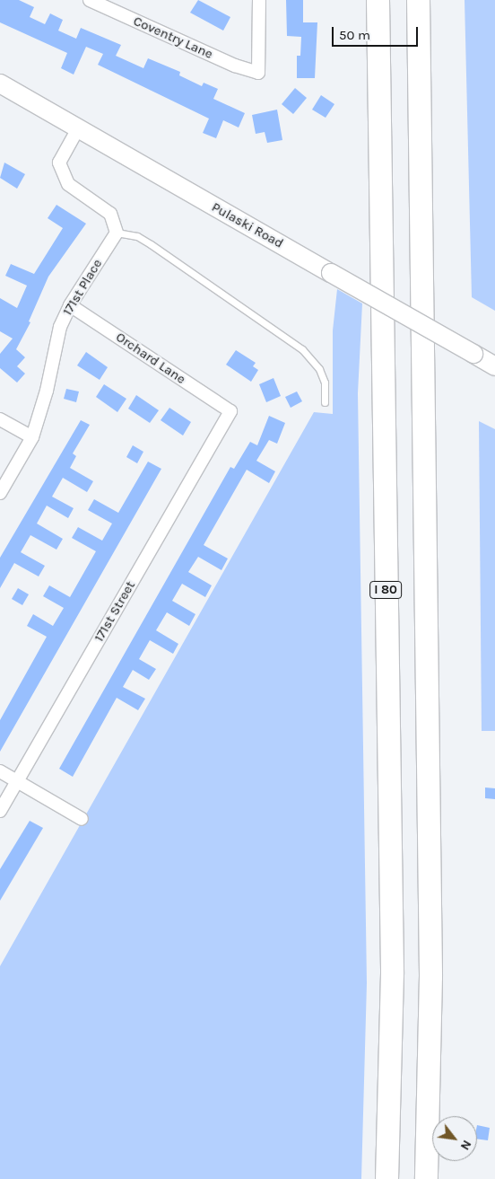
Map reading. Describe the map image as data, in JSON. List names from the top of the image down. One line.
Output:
{"streets":{"highway":["I 80"],"main road":["Pulaski Road"],"street":["Coventry Lane","171st Place","Orchard Lane","171st Street"]},"crossings":[["171st Place","Orchard Lane"],["Orchard Lane","171st Street"]],"scale_bar":"50 m","north":"bottom right"}
